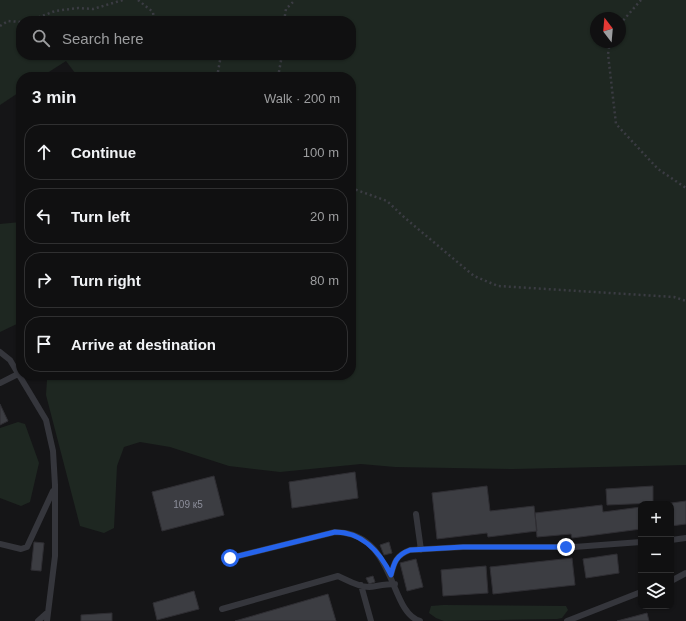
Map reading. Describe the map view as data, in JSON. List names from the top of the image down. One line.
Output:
{"house_numbers":["109 к5"],"north":"top","page":{"search":"Search here","heading":["3 min","Walk · 200 m"],"list":[["Continue","100 m"],["Turn left","20 m"],["Turn right","80 m"],"Arrive at destination"],"map_buttons":["+","−"]}}
